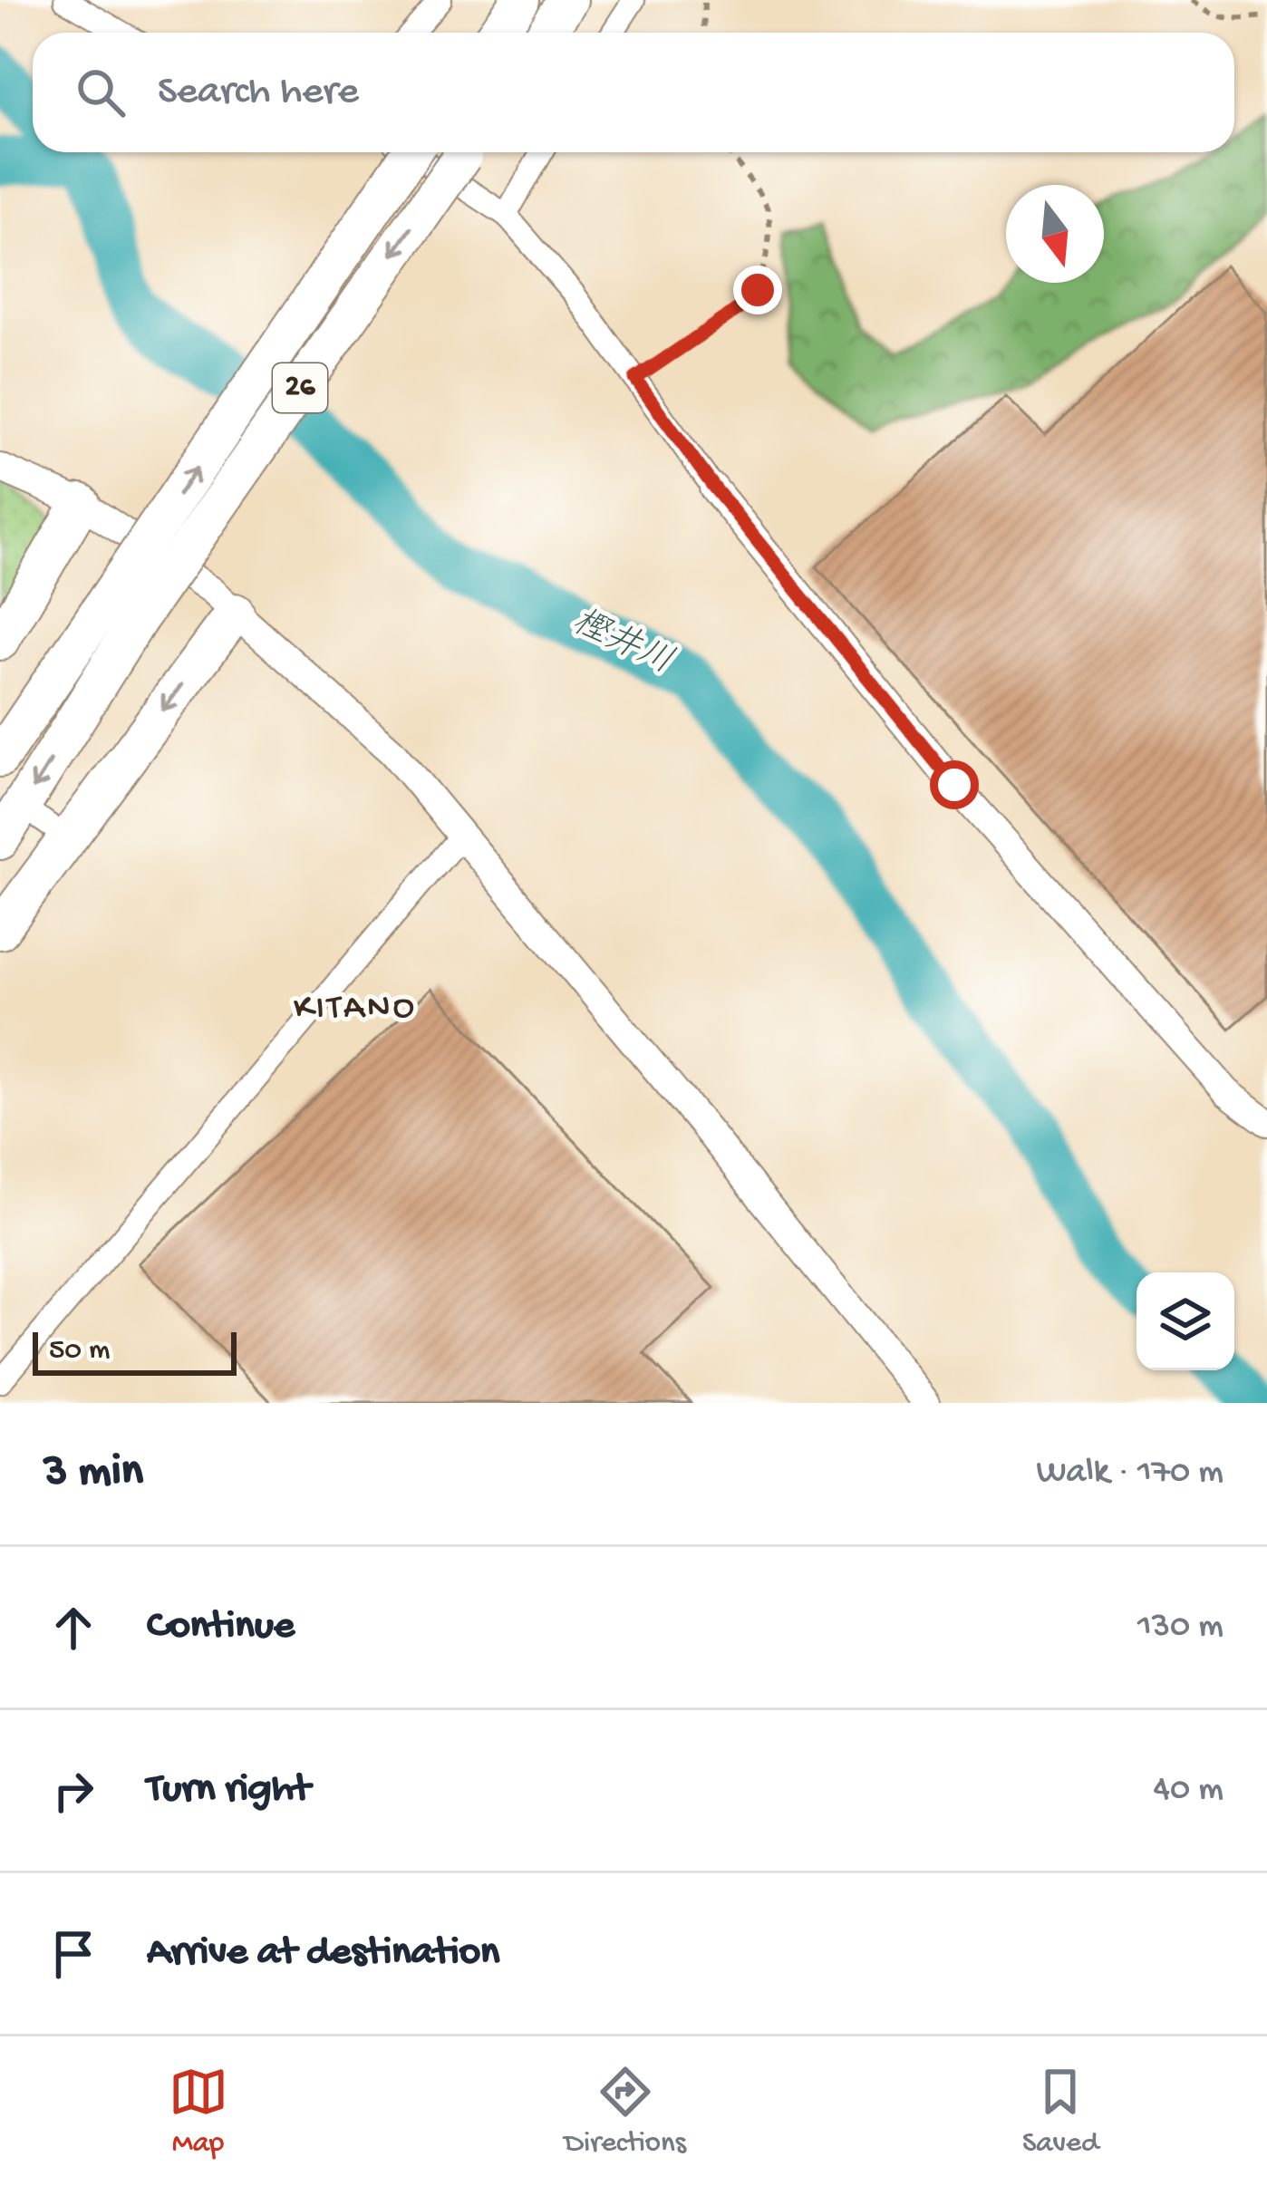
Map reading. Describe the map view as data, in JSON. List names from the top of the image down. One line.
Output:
{"streets":{"highway":["26"]},"districts":["KITANO"],"water":["樫井川"],"scale_bar":"50 m","north":"bottom","page":{"search":"Search here","scale":"50 m","heading":["3 min","Walk · 170 m"],"list":[["Continue","130 m"],["Turn right","40 m"],"Arrive at destination"],"nav":["Map","Directions","Saved"]}}
